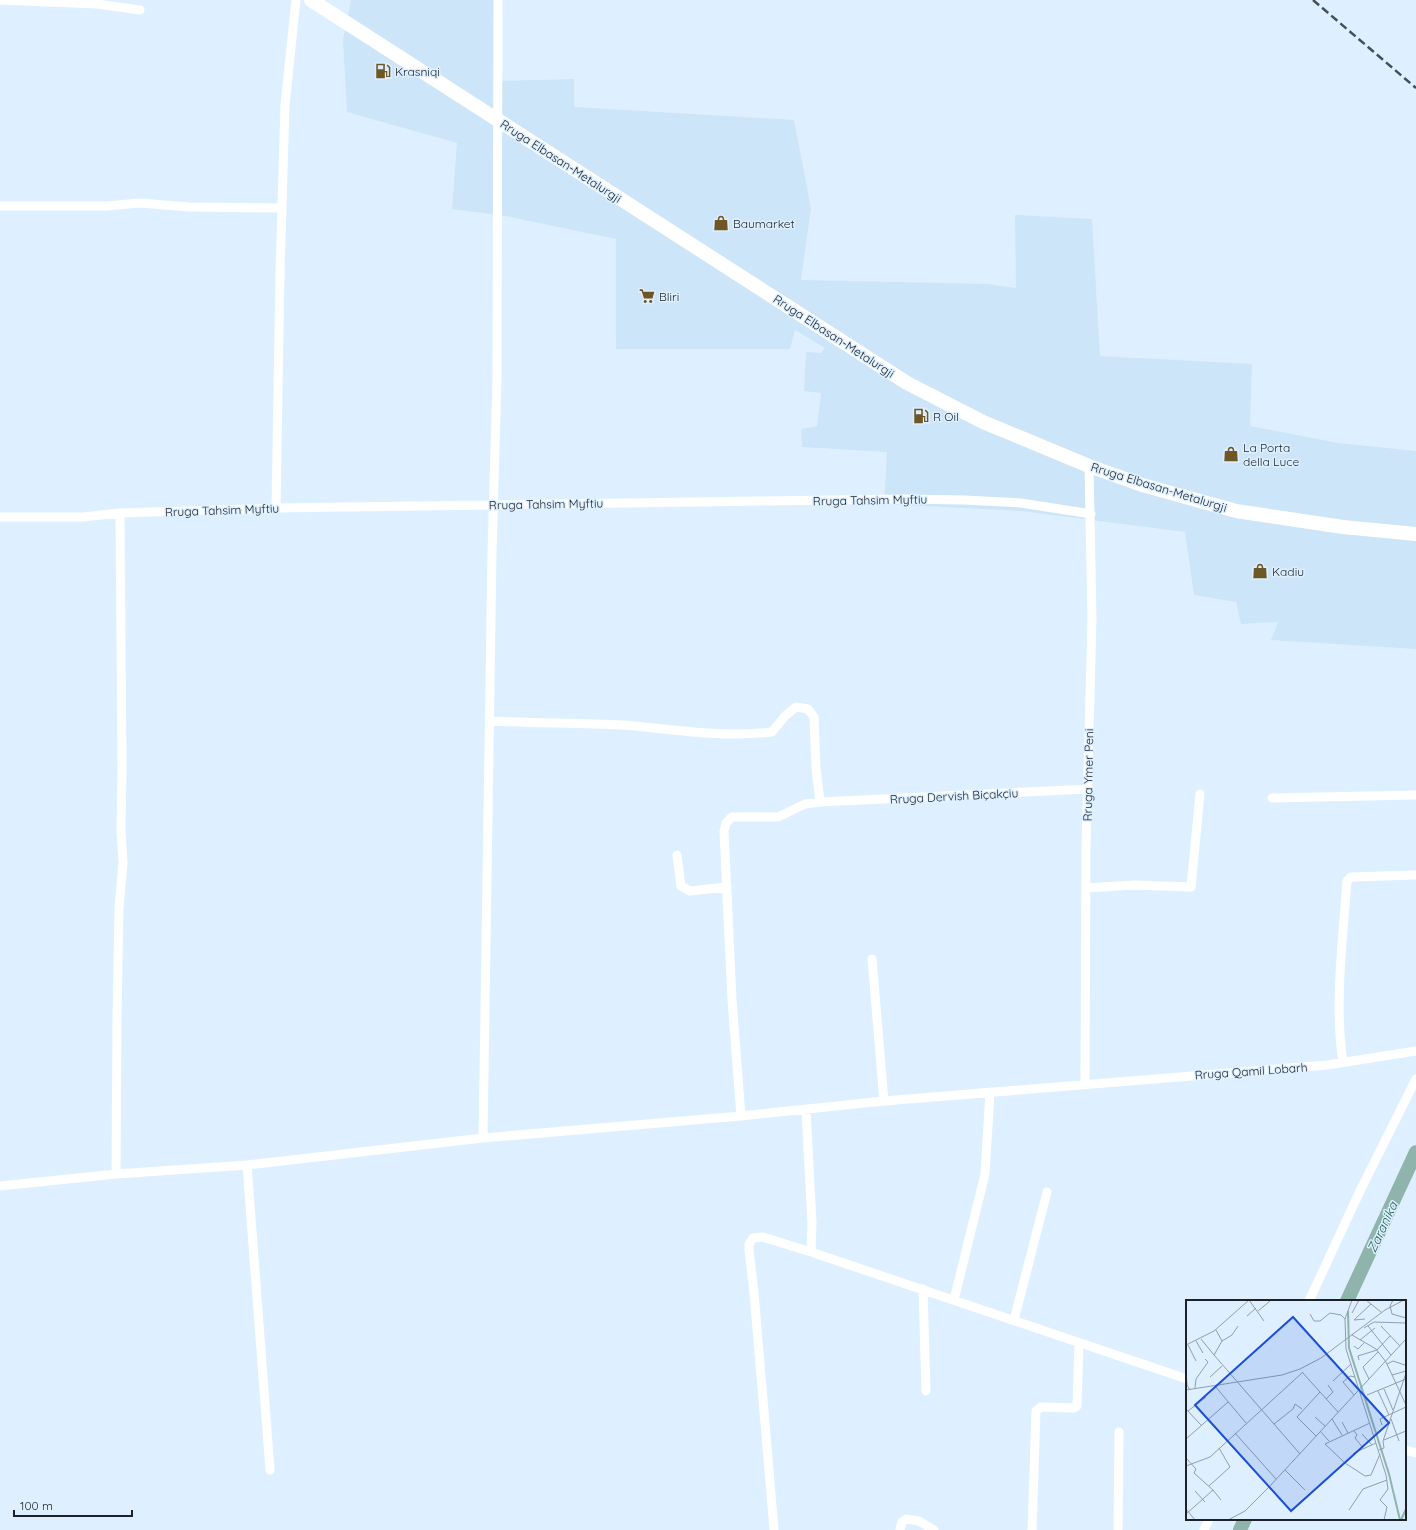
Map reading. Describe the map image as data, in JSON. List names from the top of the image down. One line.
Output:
{"streets":{"main road":["Rruga Elbasan-Metalurgji"],"street":["Rruga Tahsim Myftiu","Rruga Ymer Peni","Rruga Dervish Biçakçiu","Rruga Qamil Lobarh"]},"crossings":[["Rruga Elbasan-Metalurgji","Rruga Ymer Peni"],["Rruga Tahsim Myftiu","Rruga Ymer Peni"],["Rruga Ymer Peni","Rruga Dervish Biçakçiu"],["Rruga Ymer Peni","Rruga Qamil Lobarh"]],"water":["Zaranika"],"places":{"fuel station":["Krasniqi","R Oil"],"shop":["Baumarket","La Porta della Luce","Kadiu"],"supermarket":["Bliri"]},"scale_bar":"100 m"}
